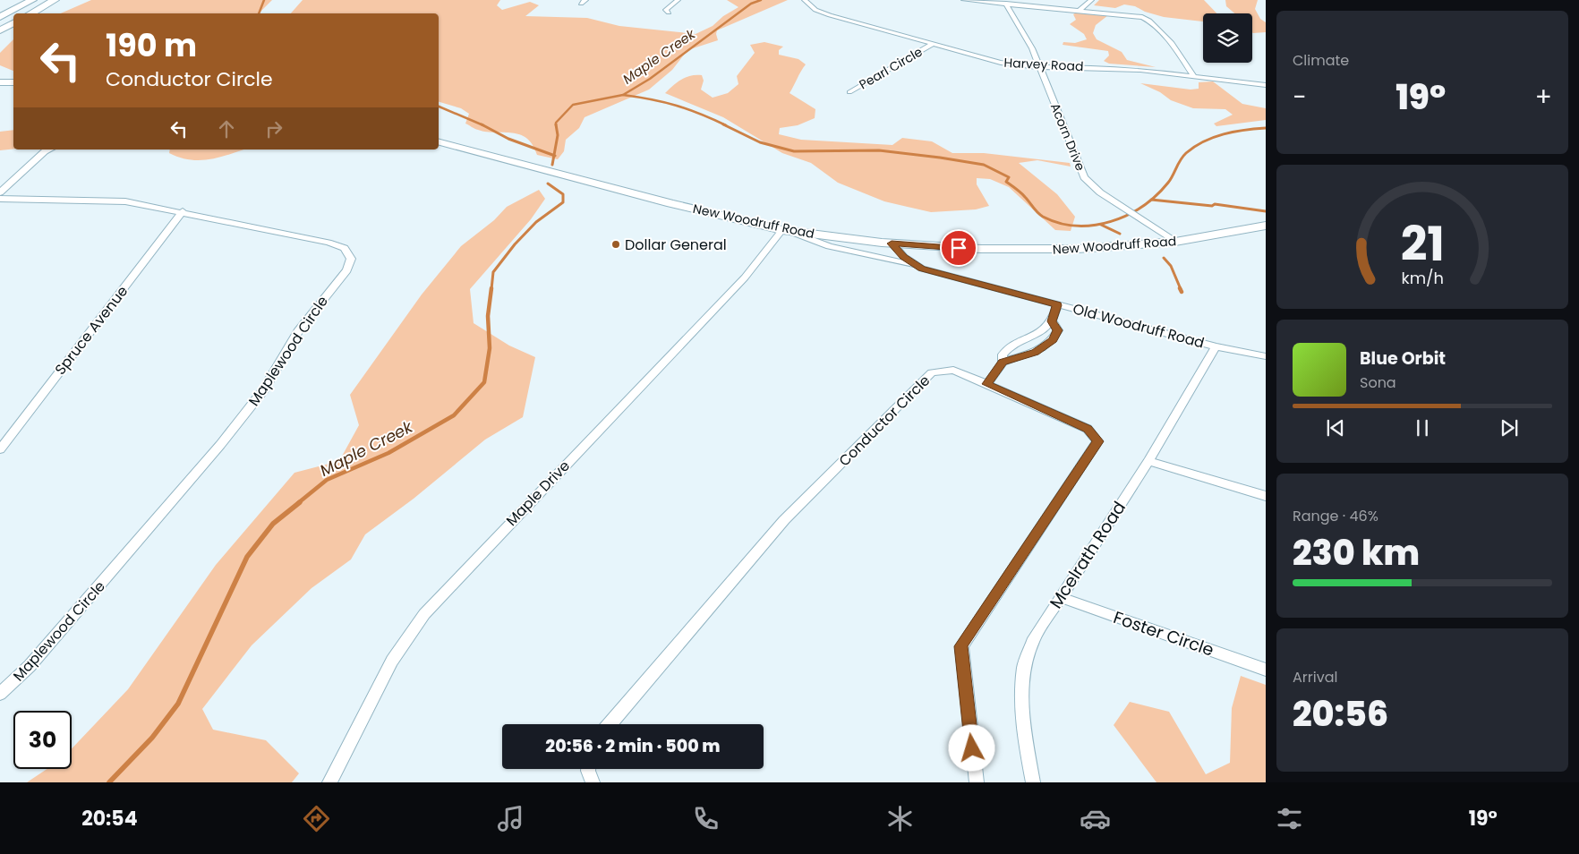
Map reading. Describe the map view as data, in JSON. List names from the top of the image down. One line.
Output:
{"streets":{"main road":["New Woodruff Road"],"street":["Harvey Road","Pearl Circle","Acorn Drive","Old Woodruff Road","Spruce Avenue","Maplewood Circle","Conductor Circle","Maple Drive","Mcelrath Road","Foster Circle"]},"crossings":[["Harvey Road","Pearl Circle"],["Harvey Road","Acorn Drive"],["Acorn Drive","New Woodruff Road"],["New Woodruff Road","Old Woodruff Road"],["New Woodruff Road","Maple Drive"],["Old Woodruff Road","Mcelrath Road"],["Spruce Avenue","Maplewood Circle"],["Mcelrath Road","Foster Circle"]],"water":["Maple Creek"],"places":["Dollar General"],"page":{"tile":["Climate",["Range · 46%","230 km"],["Arrival","20:56"]],"turn":["190 m","Conductor Circle"],"heat":["−","19°","+"],"song":["Blue Orbit","Sona"],"limit":"30","trip":"20:56 · 2 min · 500 m","tabs":["20:54","19°"],"gauge":["21","km/h"]}}
